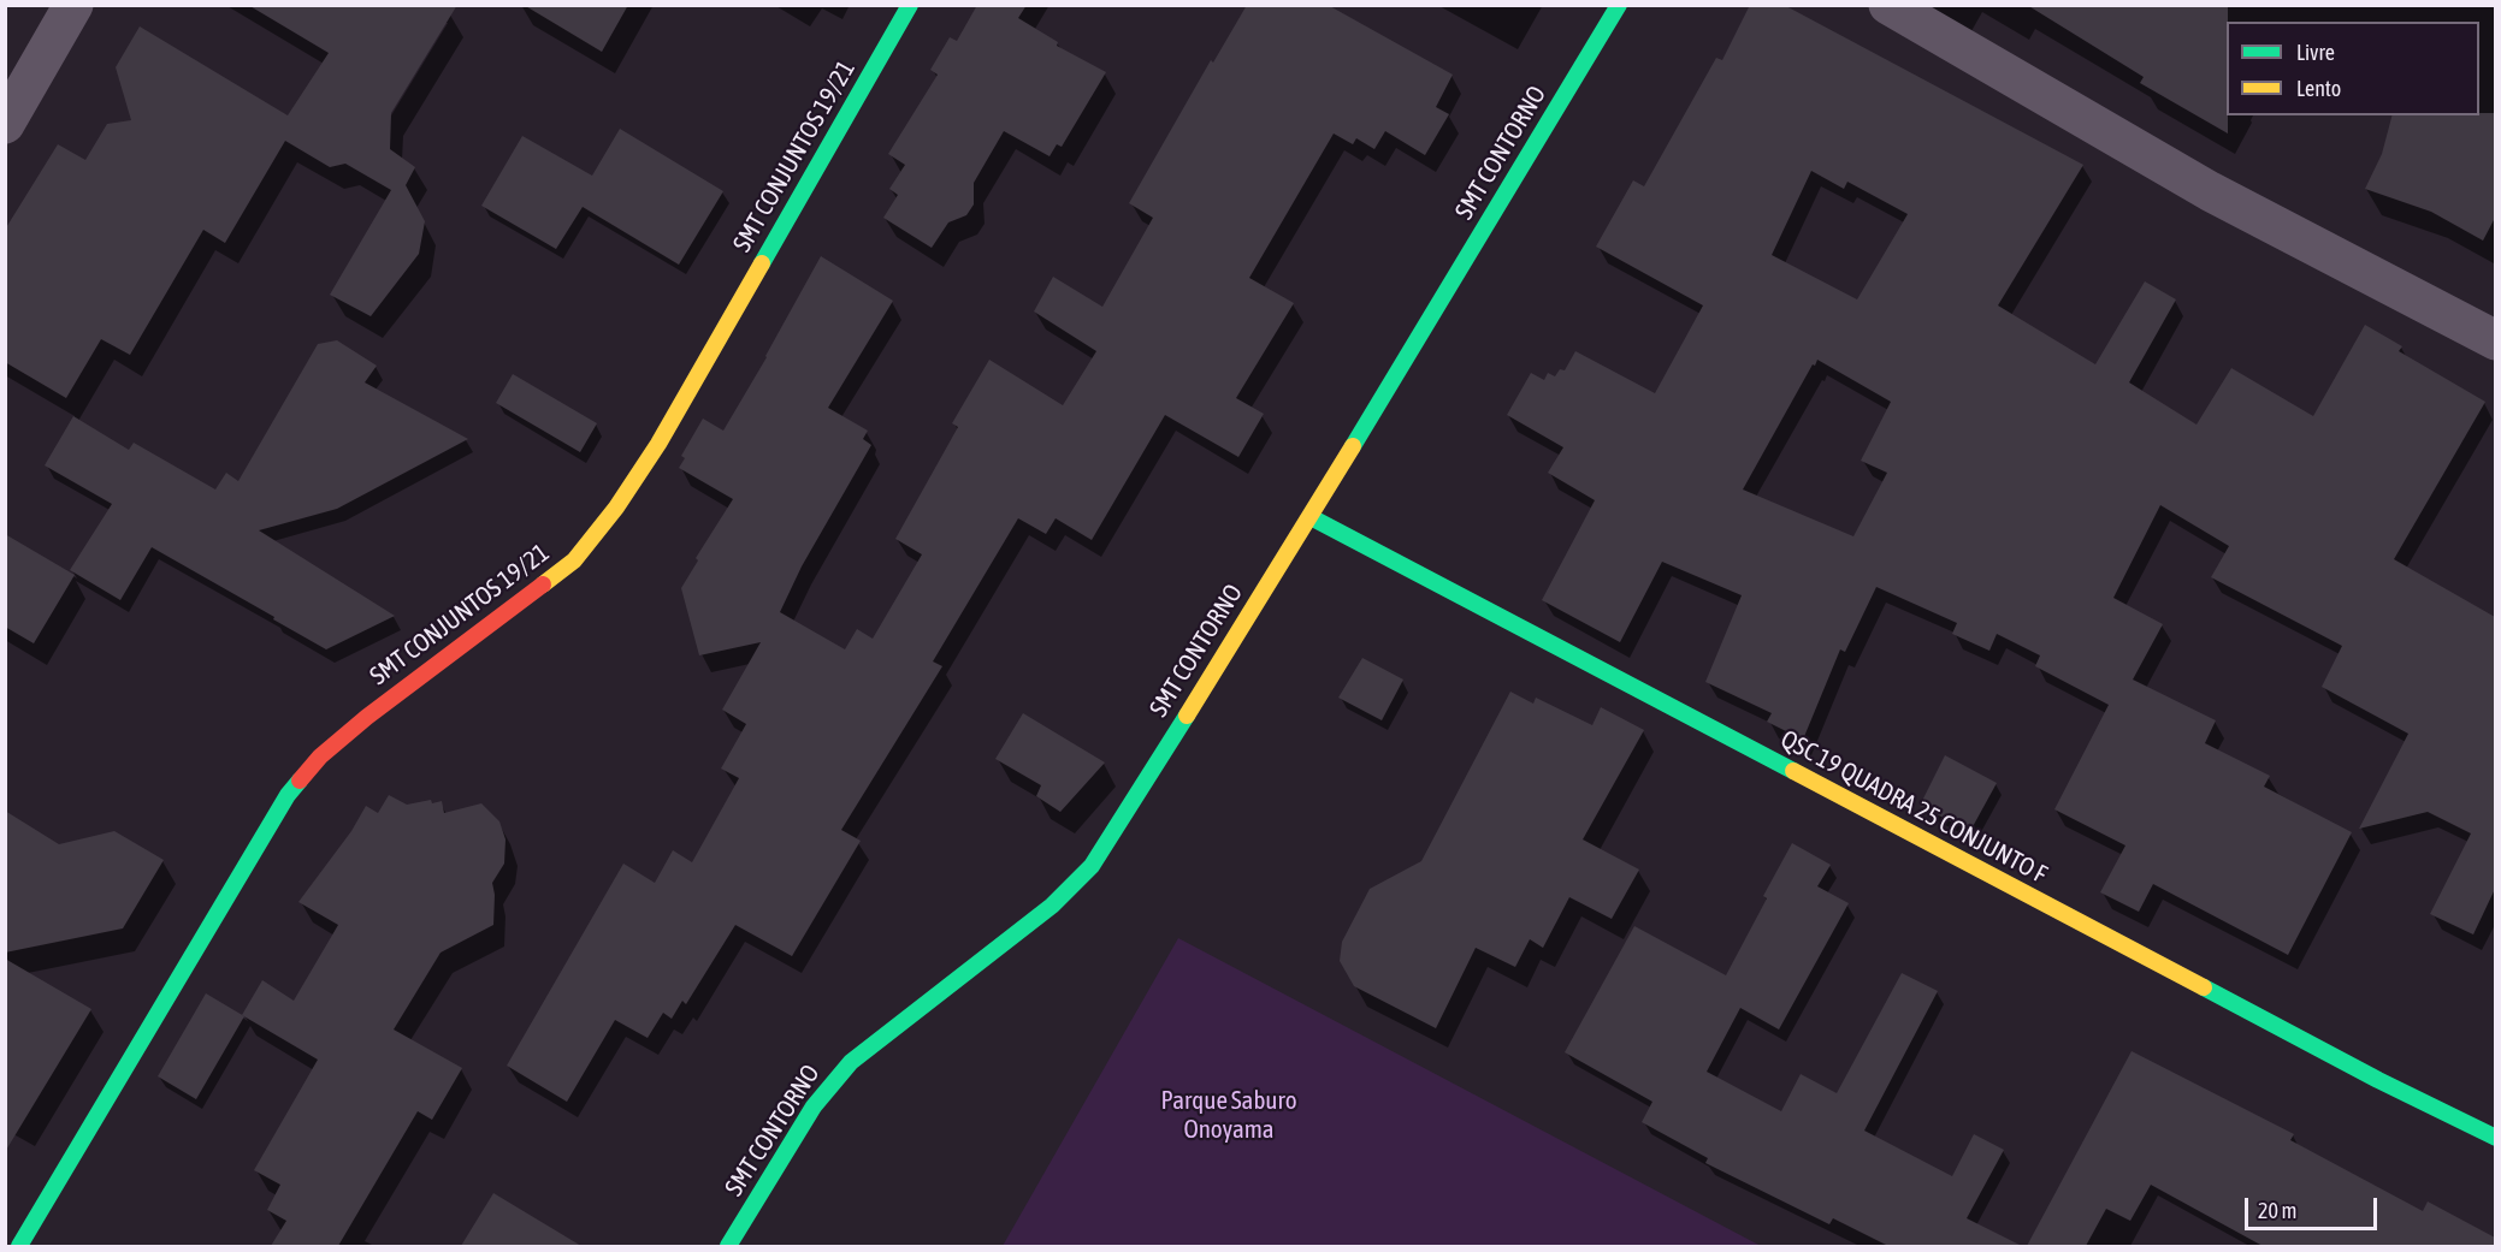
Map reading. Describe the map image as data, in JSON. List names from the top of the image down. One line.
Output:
{"streets":{"street":["SMT CONTORNO","SMT CONJUNTOS 19/21","QSC 19 QUADRA 25 CONJUNTO F"]},"crossings":[["SMT CONTORNO","QSC 19 QUADRA 25 CONJUNTO F"]],"parks":["Parque Saburo Onoyama"],"legend":["Livre","Lento"],"scale_bar":"20 m"}
